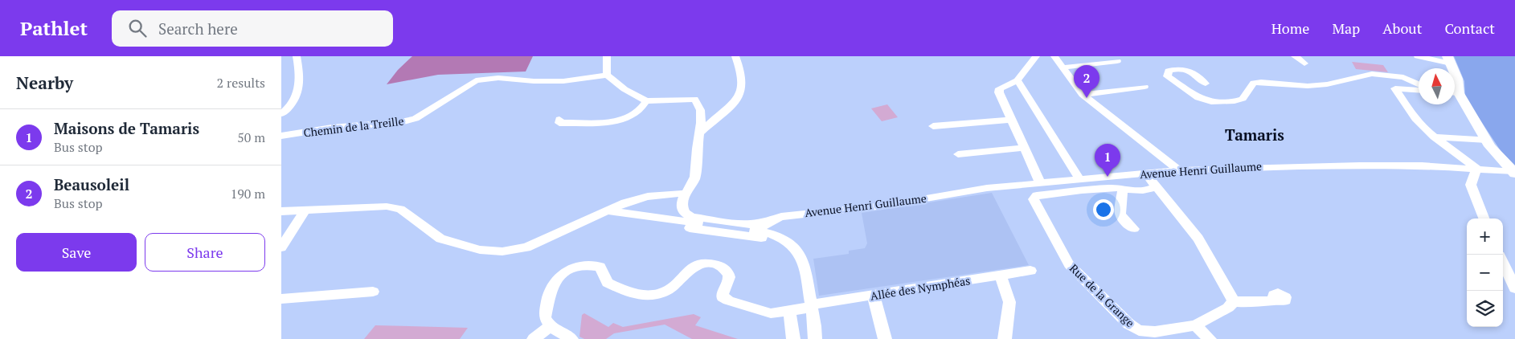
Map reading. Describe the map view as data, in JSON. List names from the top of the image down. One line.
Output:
{"streets":{"street":["Chemin de la Treille","Avenue Henri Guillaume","Allée des Nymphéas","Rue de la Grange"]},"districts":["Tamaris"],"north":"top","page":{"header":"Pathlet","search":"Search here","nav":["Home","Map","About","Contact"],"heading":["Nearby","2 results"],"pins":["2","1"],"list":[{"mark":"1","name":"Maisons de Tamaris","note":"Bus stop","value":"50 m"},{"mark":"2","name":"Beausoleil","note":"Bus stop","value":"190 m"}],"map_buttons":["+","−"],"buttons":["Save","Share"]}}
